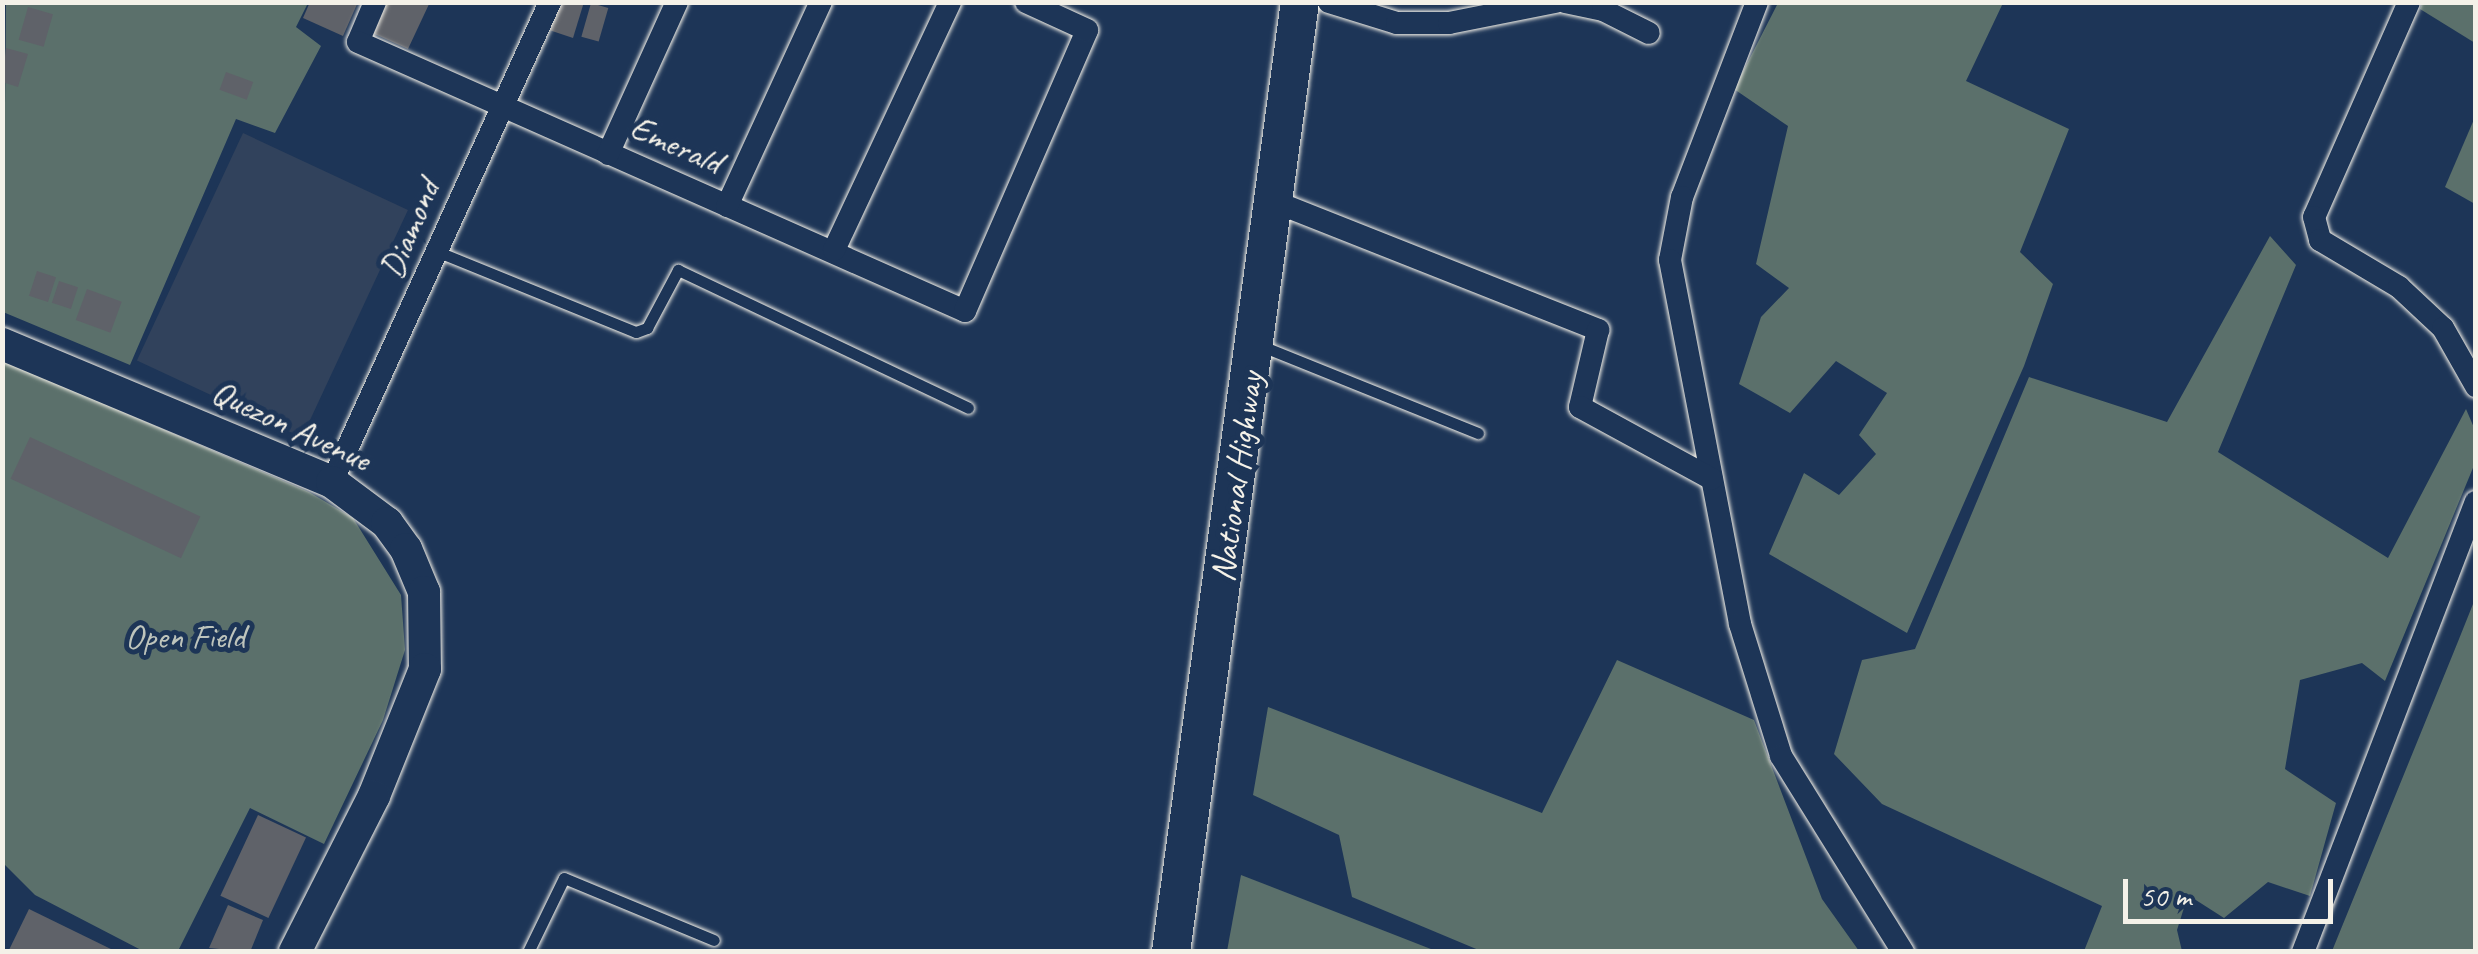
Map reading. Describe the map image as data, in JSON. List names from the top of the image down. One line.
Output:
{"streets":{"main road":["Quezon Avenue","National Highway"],"street":["Emerald","Diamond"]},"crossings":[["Emerald","Diamond"],["Diamond","Quezon Avenue"]],"parks":["Open Field"],"scale_bar":"50 m"}
